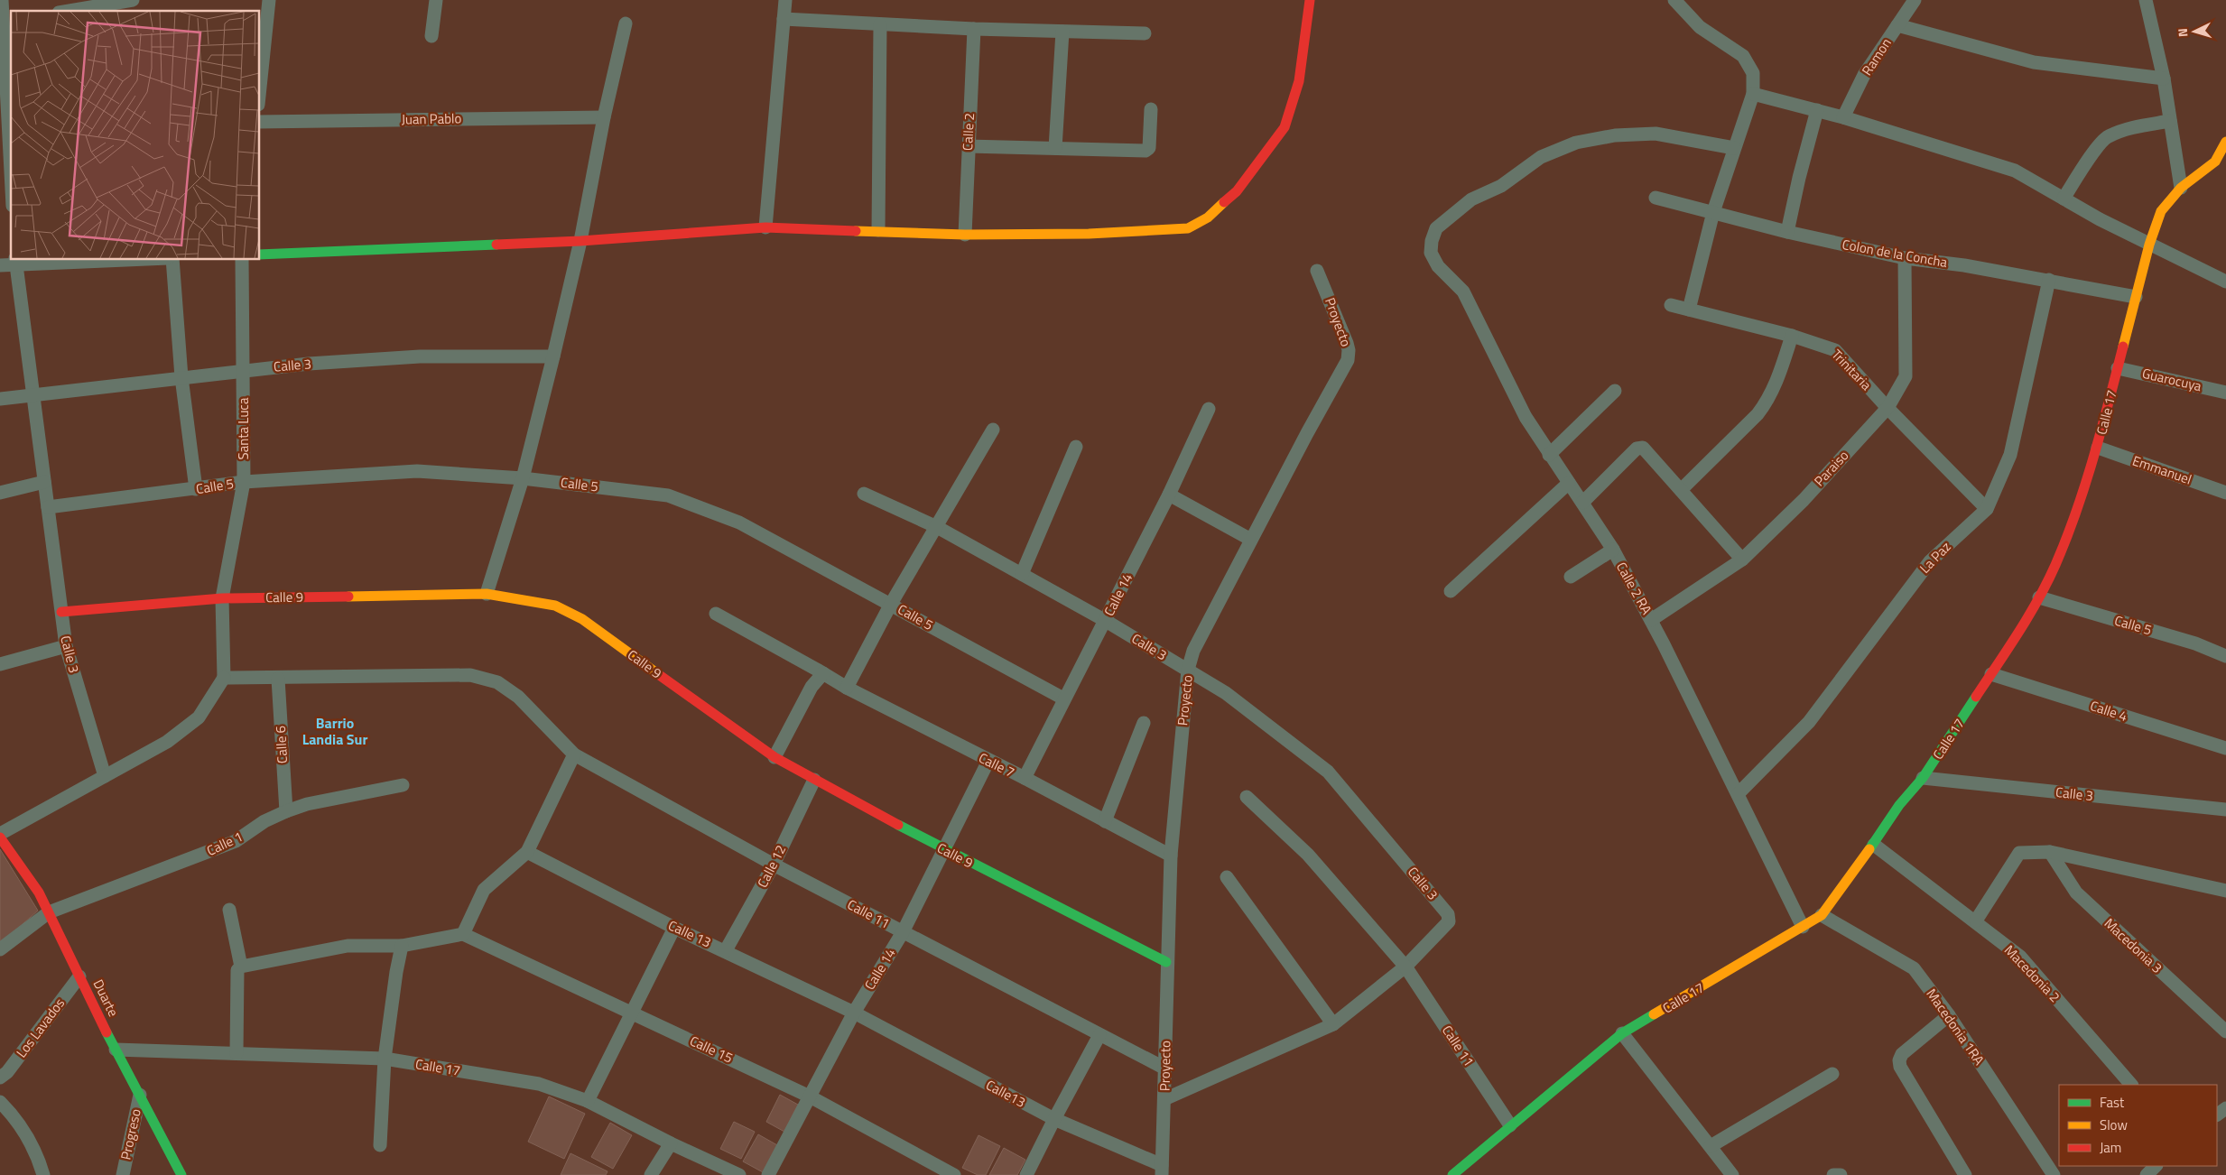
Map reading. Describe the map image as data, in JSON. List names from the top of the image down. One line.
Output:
{"streets":{"street":["Ramon","Juan Pablo","Calle 2","Colon de la Concha","Proyecto","Calle 3","Trinitaria","Guarocuya","Calle 17","Santa Luca","Paraiso","Emmanuel","Calle 5","La Paz","Calle 2 RA","Calle 14","Calle 9","Calle 4","Calle 6","Calle 7","Calle 1","Calle 12","Calle 11","Calle 13","Macedonia 3","Macedonia 2","Duarte","Macedonia 1RA","Los Lavados","Calle 15","Calle13","Progreso"]},"crossings":[["Colon de la Concha","Calle 17"],["Colon de la Concha","Paraiso"],["Colon de la Concha","La Paz"],["Proyecto","Calle 3"],["Proyecto","Calle 9"],["Proyecto","Calle 7"],["Proyecto","Calle 11"],["Proyecto","Calle13"],["Calle 3","Calle 17"],["Calle 3","Santa Luca"],["Calle 3","Calle 5"],["Calle 3","Calle 14"],["Calle 3","Calle 9"],["Calle 3","Calle 11"],["Trinitaria","Paraiso"],["Trinitaria","La Paz"],["Guarocuya","Calle 17"],["Calle 17","Emmanuel"],["Calle 17","Calle 5"],["Calle 17","Calle 2 RA"],["Calle 17","Calle 4"],["Calle 17","Calle 11"],["Calle 17","Macedonia 2"],["Calle 17","Duarte"],["Calle 17","Macedonia 1RA"],["Santa Luca","Calle 5"],["Santa Luca","Calle 9"],["Santa Luca","Calle 11"],["Paraiso","Calle 2 RA"],["Calle 5","Calle 14"],["La Paz","Calle 2 RA"],["Calle 14","Calle 9"],["Calle 14","Calle 7"],["Calle 14","Calle 11"],["Calle 14","Calle 13"],["Calle 14","Calle 15"],["Calle 14","Calle13"],["Calle 9","Calle 12"],["Calle 6","Calle 1"],["Calle 6","Calle 11"],["Calle 1","Duarte"],["Calle 12","Calle 11"],["Calle 12","Calle 13"],["Calle 13","Calle13"],["Duarte","Los Lavados"],["Duarte","Progreso"]],"districts":["Barrio Landia Sur"],"legend":["Fast","Slow","Jam"],"north":"left"}
